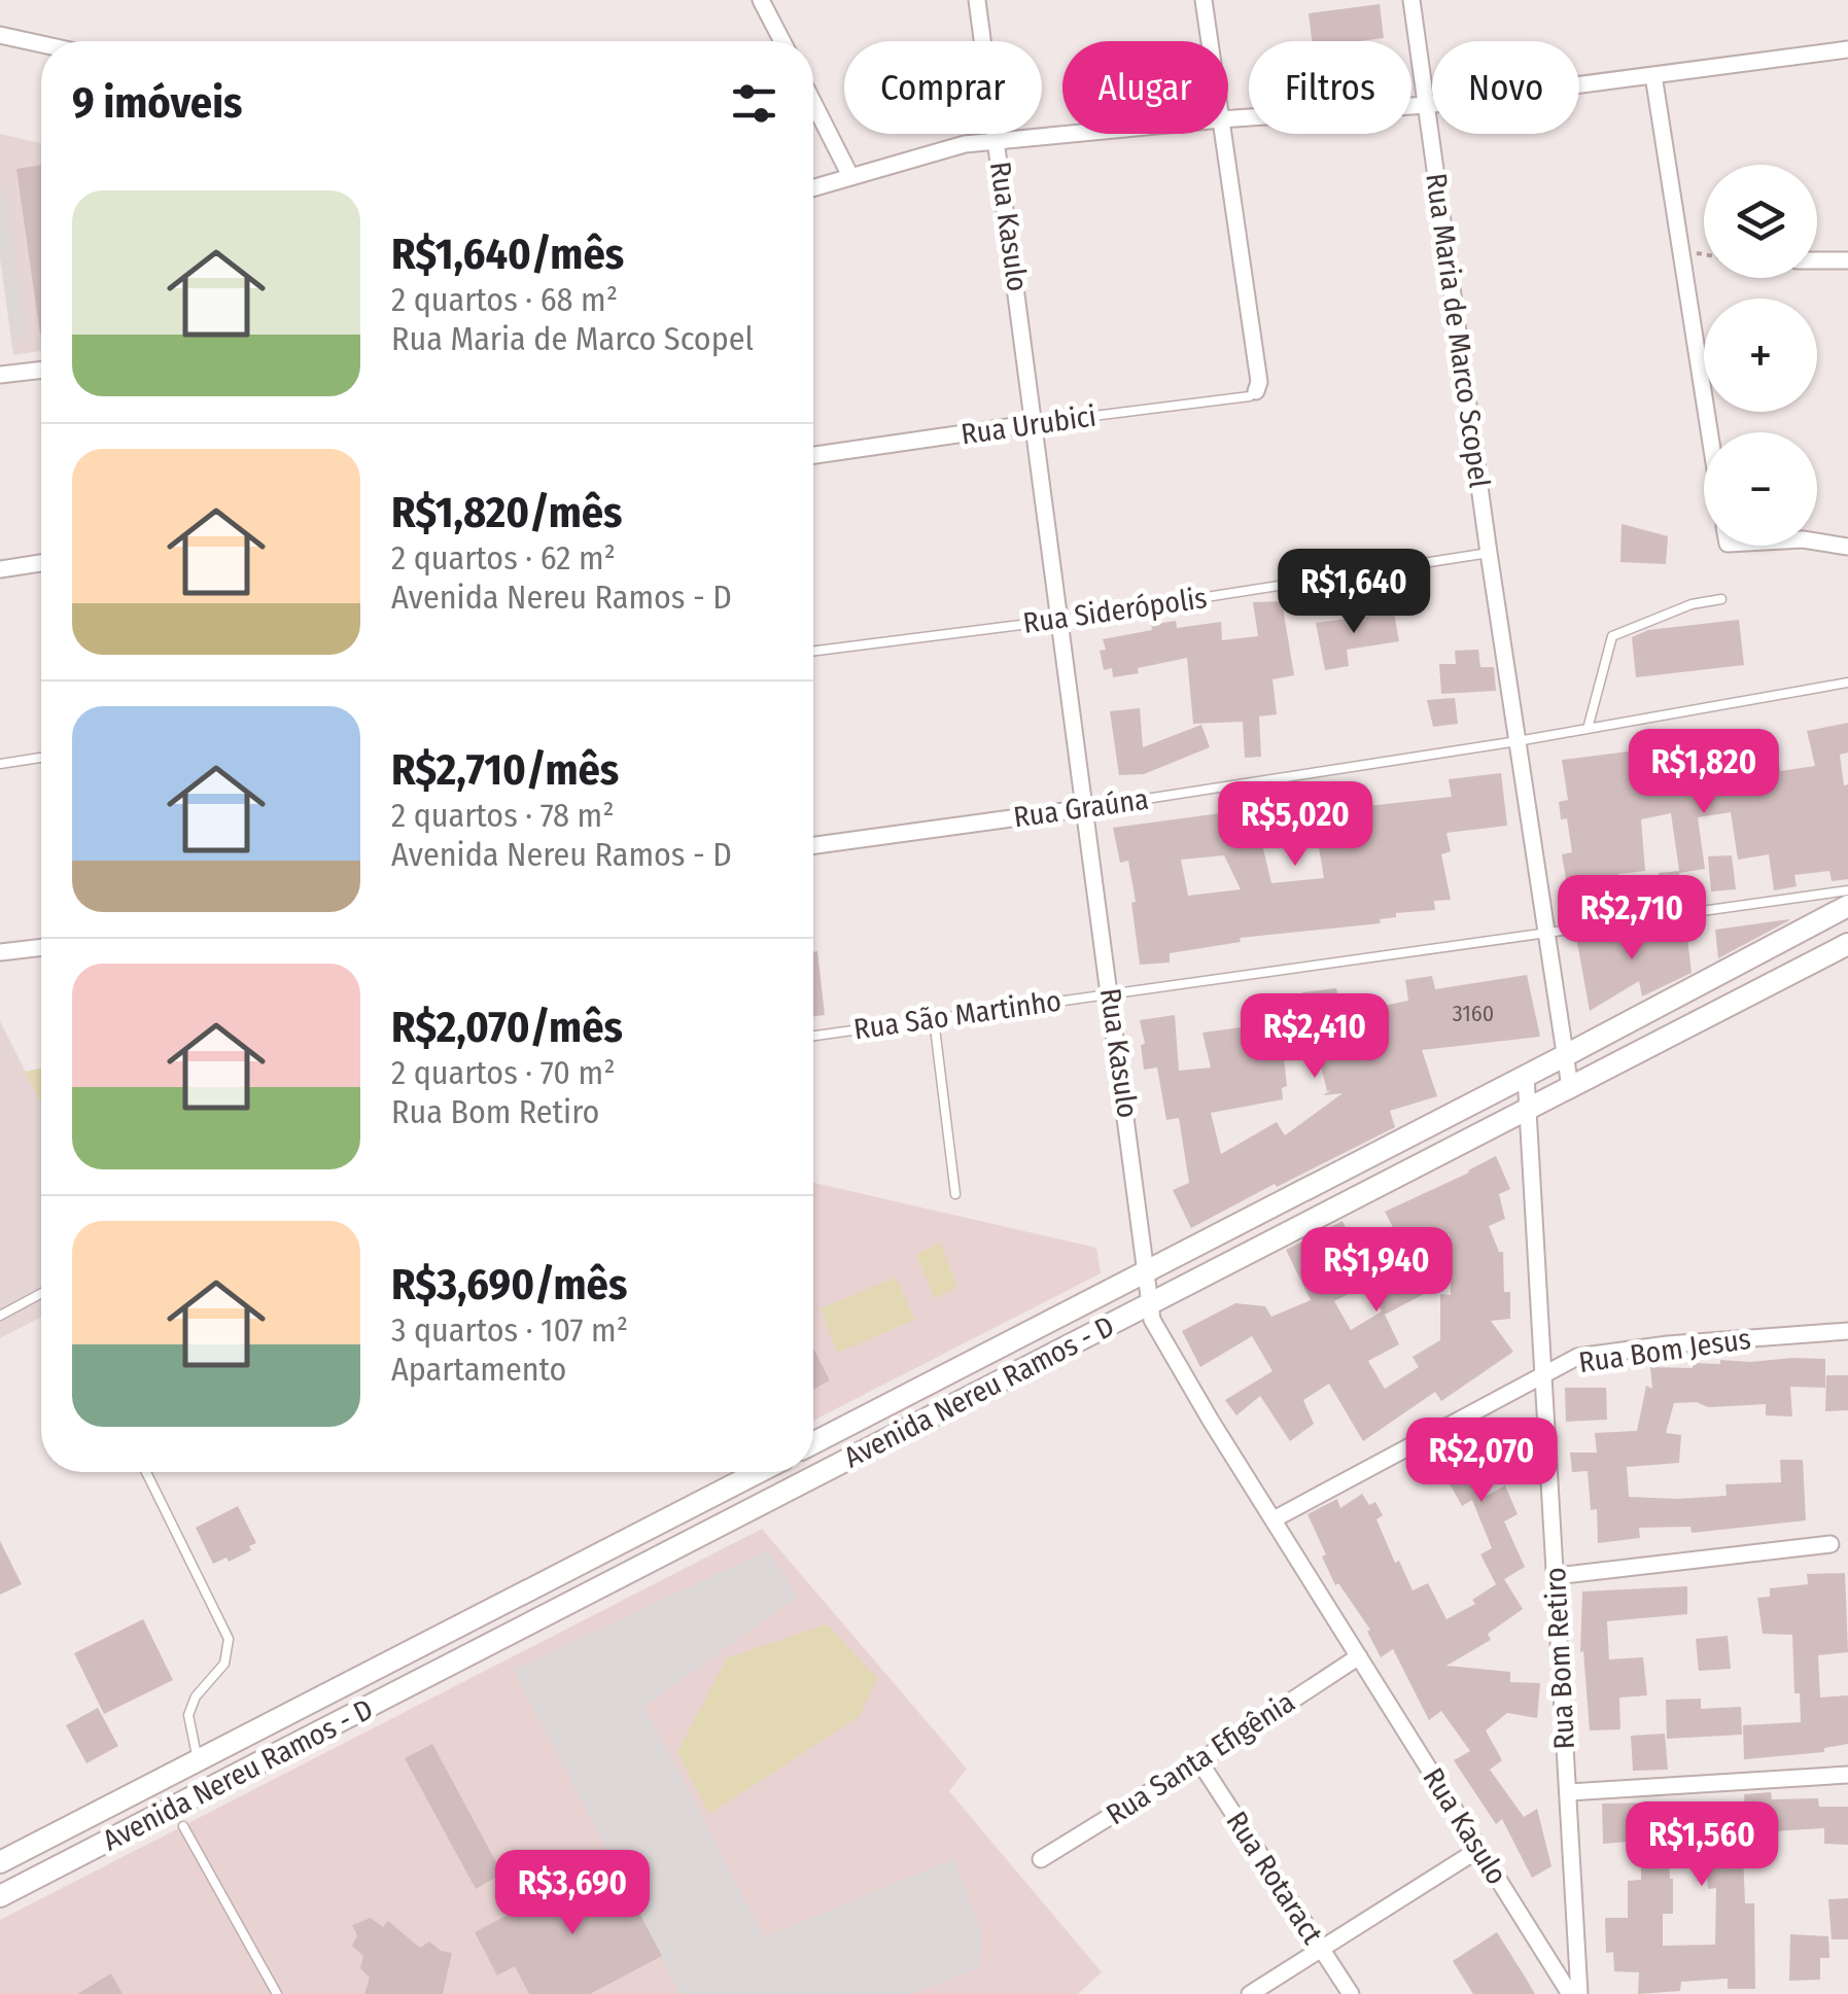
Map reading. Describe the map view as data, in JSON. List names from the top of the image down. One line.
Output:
{"streets":{"street":["Rua Kasulo","Rua Maria de Marco Scopel","Rua Urubici","Rua Graúna","Rua Bom Jesus","Avenida Nereu Ramos - D","Rua Bom Retiro","Rua Santa Efigênia","Rua Rotaract"],"lane":["Rua Siderópolis","Rua São Martinho"]},"crossings":[["Rua Kasulo","Rua Urubici"],["Rua Kasulo","Rua Siderópolis"],["Rua Kasulo","Rua Graúna"],["Rua Kasulo","Rua São Martinho"],["Rua Kasulo","Rua Bom Jesus"],["Rua Kasulo","Avenida Nereu Ramos - D"],["Rua Kasulo","Rua Santa Efigênia"],["Rua Maria de Marco Scopel","Rua Siderópolis"],["Rua Maria de Marco Scopel","Rua Graúna"],["Rua Maria de Marco Scopel","Rua São Martinho"],["Rua Maria de Marco Scopel","Avenida Nereu Ramos - D"],["Rua Bom Jesus","Rua Bom Retiro"],["Avenida Nereu Ramos - D","Rua Bom Retiro"],["Rua Santa Efigênia","Rua Rotaract"]],"house_numbers":["3160"],"page":{"chip":["Comprar","Alugar","Filtros","Novo"],"heading":"9 imóveis","map_buttons":["+","−"],"list":[{"name":"R$1,640/mês","note":"2 quartos · 68 m² · Rua Maria de Marco Scopel"},{"name":"R$1,820/mês","note":"2 quartos · 62 m² · Avenida Nereu Ramos - D"},{"name":"R$2,710/mês","note":"2 quartos · 78 m² · Avenida Nereu Ramos - D"},{"name":"R$2,070/mês","note":"2 quartos · 70 m² · Rua Bom Retiro"},{"name":"R$3,690/mês","note":"3 quartos · 107 m² · Apartamento"}],"price":["R$1,640","R$1,820","R$5,020","R$2,710","R$2,410","R$1,940","R$2,070","R$1,560","R$3,690"]}}
